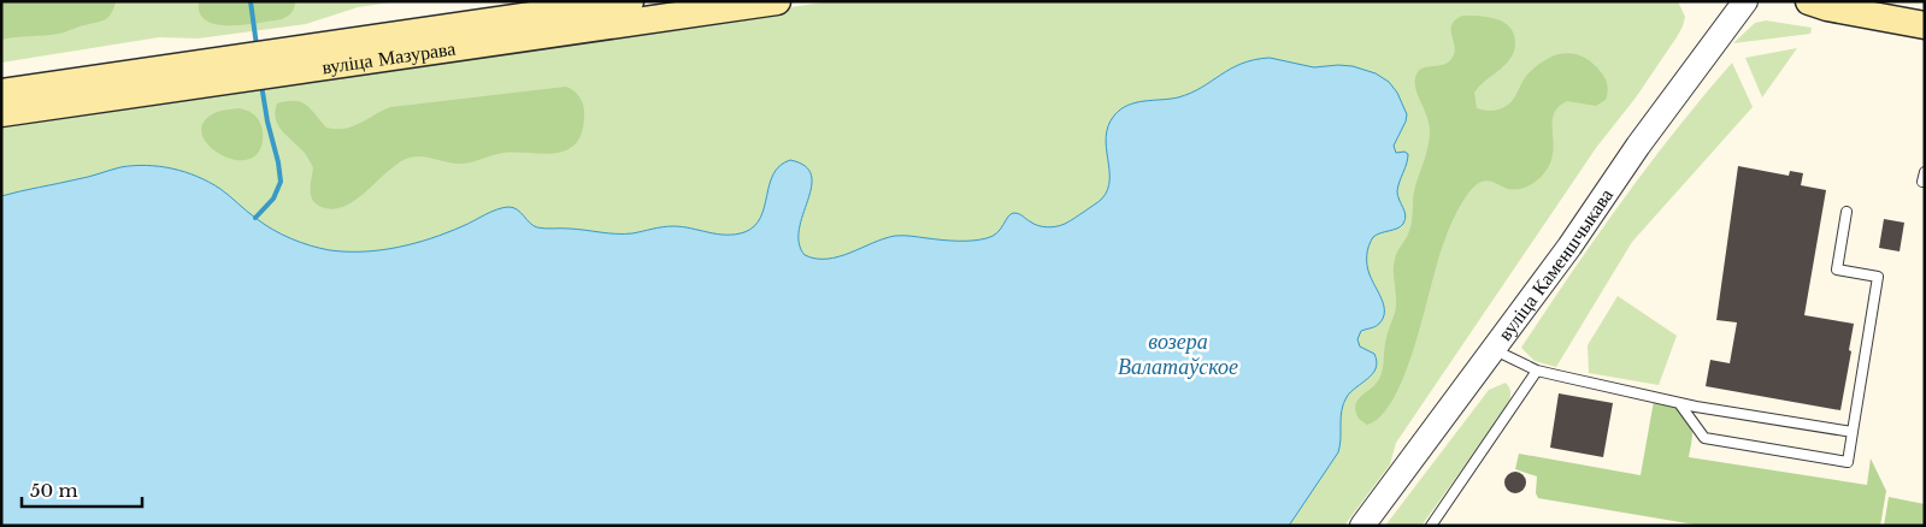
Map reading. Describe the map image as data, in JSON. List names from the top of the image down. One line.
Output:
{"streets":{"main road":["вуліца Мазурава"],"street":["вуліца Каменшчыкава"]},"water":["возера Валатаўское"],"scale_bar":"50 m"}
